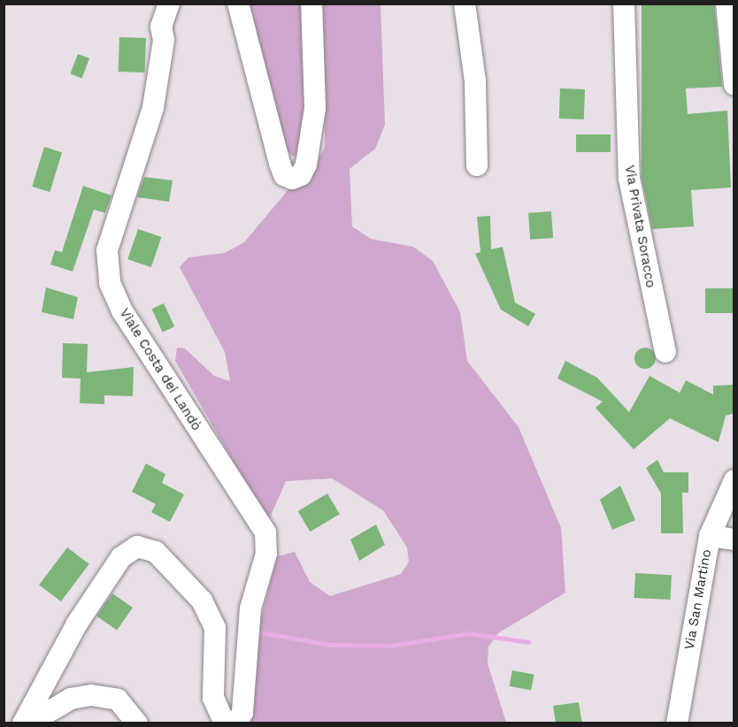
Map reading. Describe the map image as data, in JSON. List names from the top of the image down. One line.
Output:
{"streets":{"street":["Via Privata Soracco","Viale Costa dei Landò","Via San Martino"]}}
